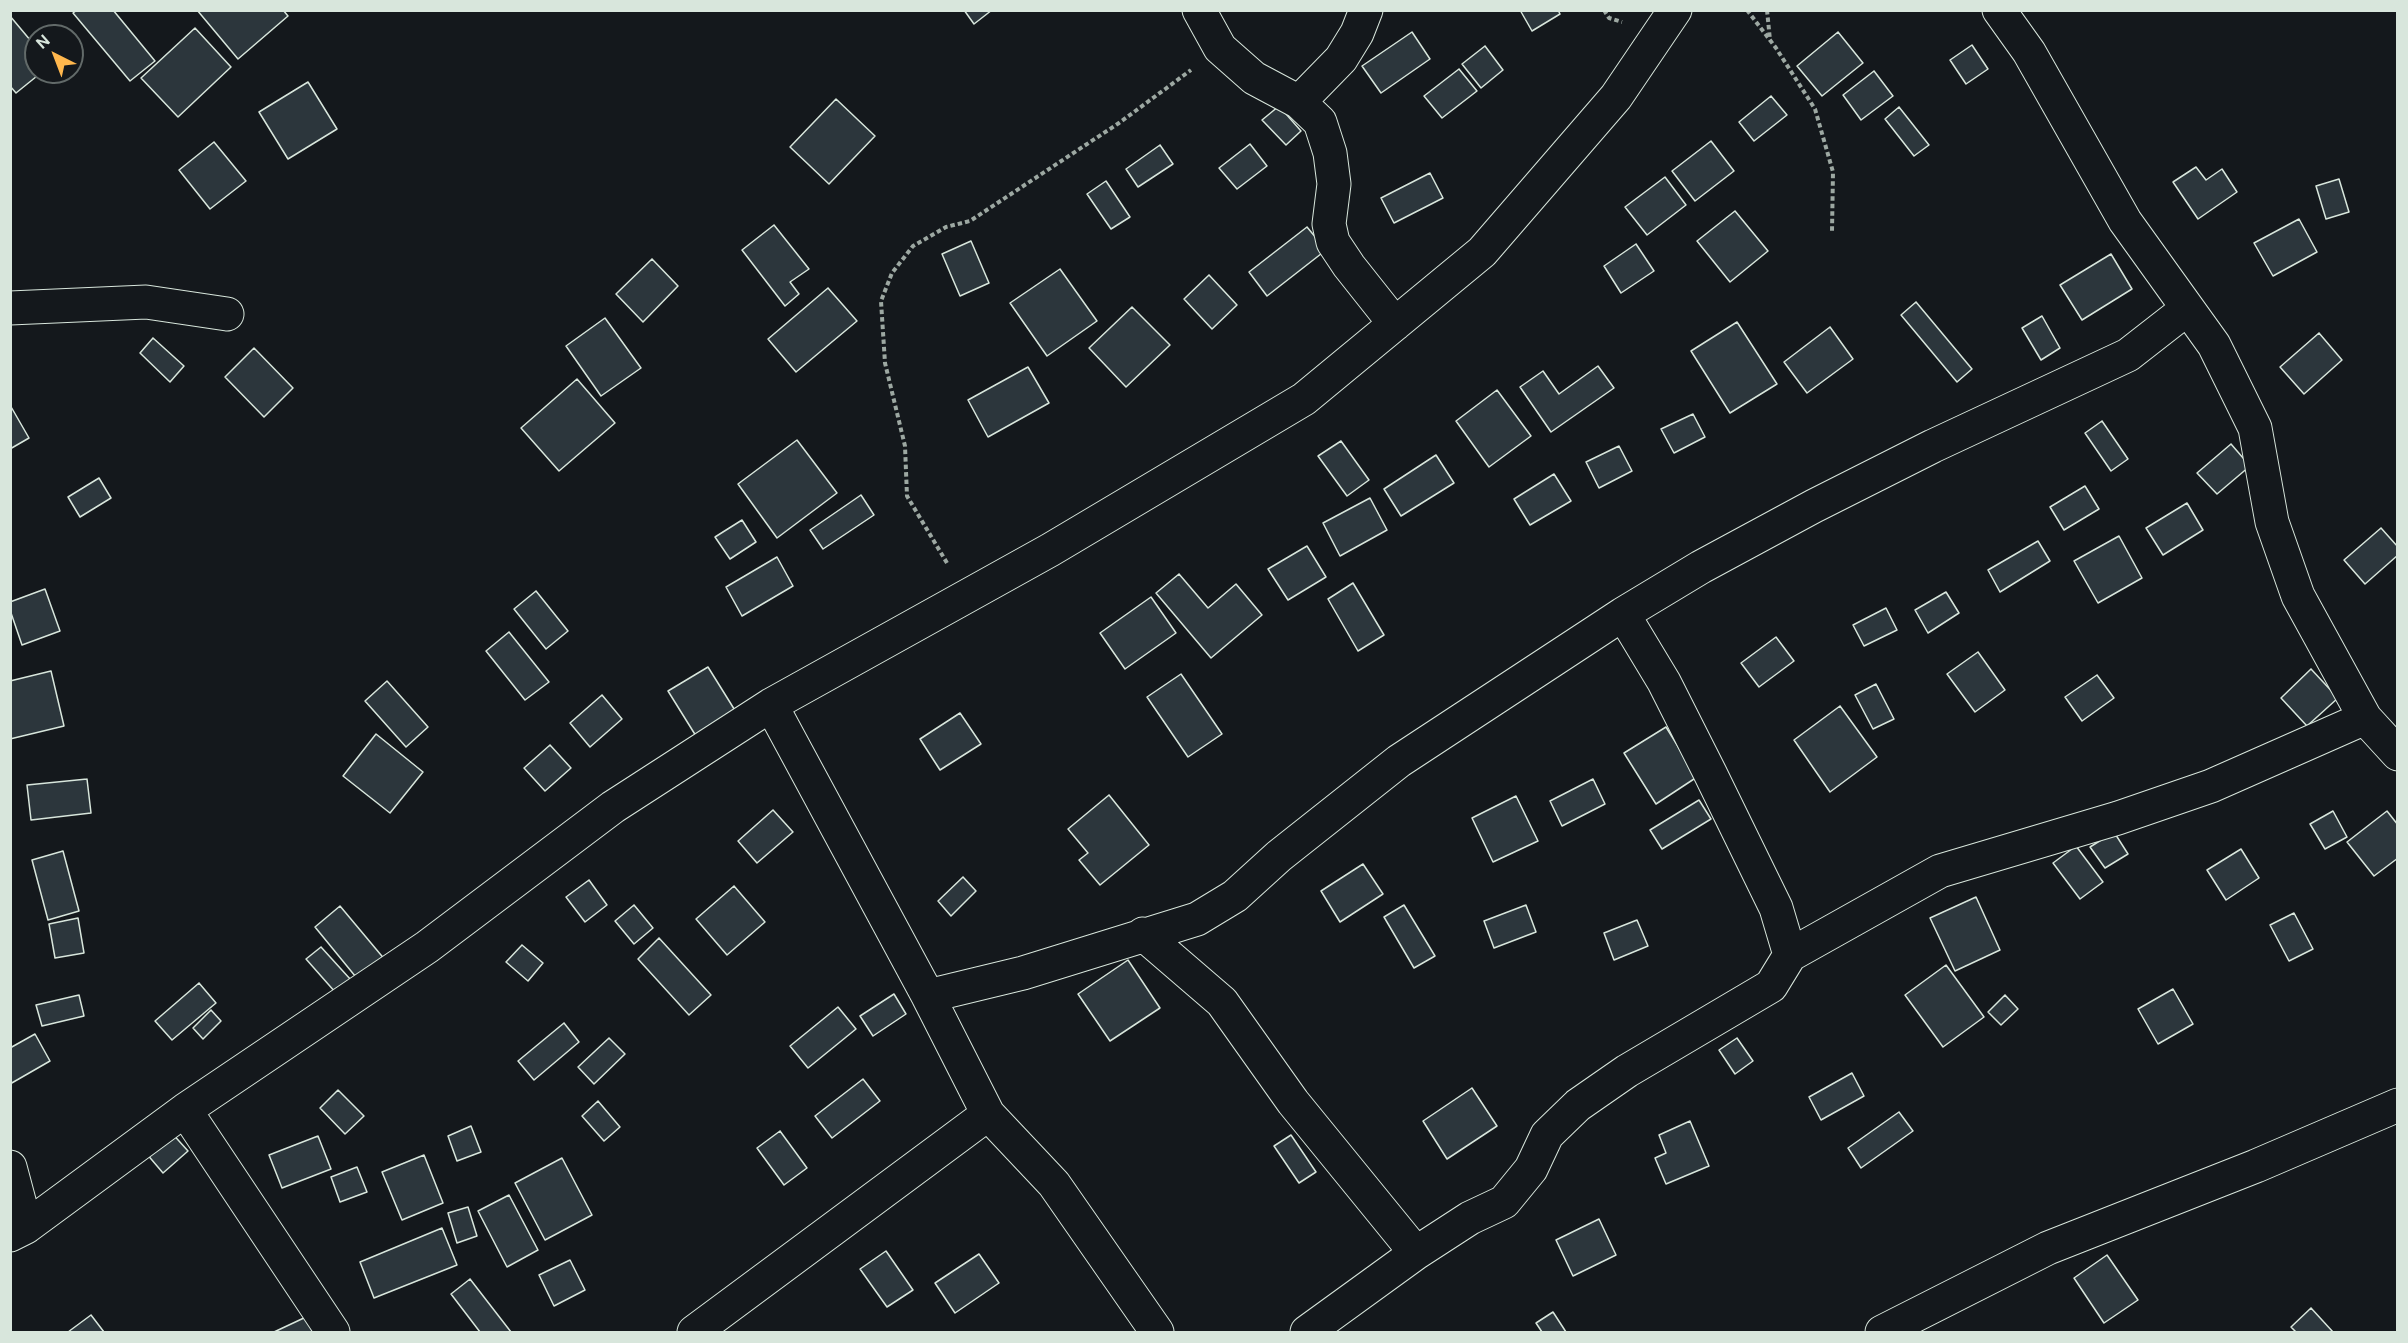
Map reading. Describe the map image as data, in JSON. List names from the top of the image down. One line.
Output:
{"north":"top left"}
